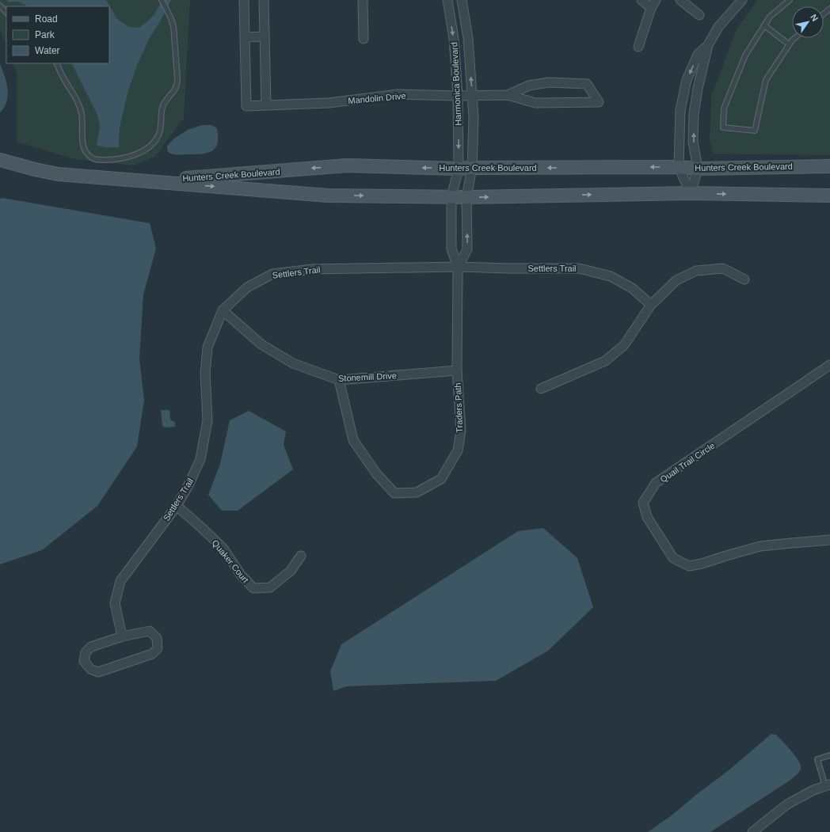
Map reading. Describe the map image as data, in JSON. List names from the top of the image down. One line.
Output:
{"streets":{"street":["Harmonica Boulevard","Mandolin Drive","Hunters Creek Boulevard","Settlers Trail","Stonemill Drive","Traders Path","Quail Trail Circle","Quaker Court"]},"crossings":[["Harmonica Boulevard","Mandolin Drive"],["Harmonica Boulevard","Hunters Creek Boulevard"],["Harmonica Boulevard","Traders Path"],["Hunters Creek Boulevard","Traders Path"],["Settlers Trail","Stonemill Drive"],["Settlers Trail","Traders Path"],["Settlers Trail","Quaker Court"],["Stonemill Drive","Traders Path"]],"legend":["Road","Park","Water"],"north":"top right"}
